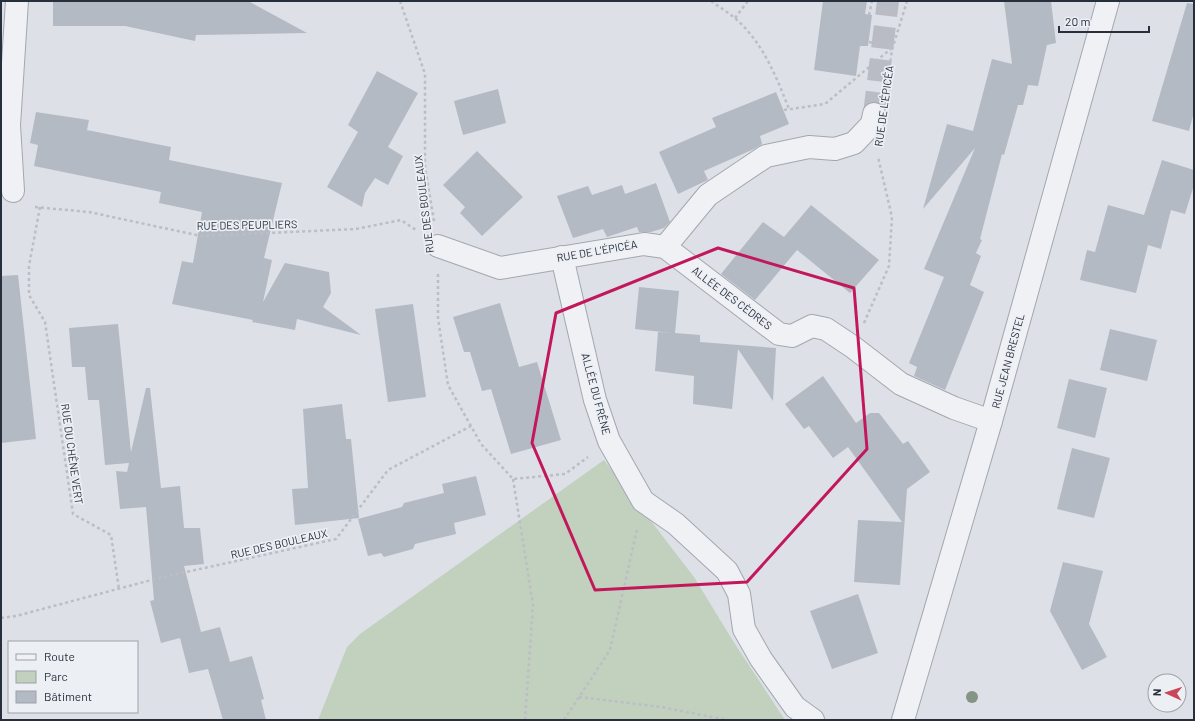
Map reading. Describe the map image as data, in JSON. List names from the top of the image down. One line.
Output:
{"streets":{"street":["RUE DE L'ÉPICÉA","ALLÉE DES CÈDRES","RUE JEAN BRESTEL","ALLÉE DU FRÊNE"],"path":["RUE DES BOULEAUX","RUE DES PEUPLIERS","RUE DU CHÊNE VERT"]},"crossings":[["RUE DE L'ÉPICÉA","RUE DES BOULEAUX"],["RUE DE L'ÉPICÉA","RUE DES PEUPLIERS"],["RUE DE L'ÉPICÉA","ALLÉE DES CÈDRES"],["RUE DE L'ÉPICÉA","ALLÉE DU FRÊNE"],["RUE DES BOULEAUX","RUE DES PEUPLIERS"],["RUE DES BOULEAUX","RUE DU CHÊNE VERT"],["RUE DES PEUPLIERS","RUE DU CHÊNE VERT"],["ALLÉE DES CÈDRES","RUE JEAN BRESTEL"]],"legend":["Route","Parc","Bâtiment"],"scale_bar":"20 m","north":"left"}
